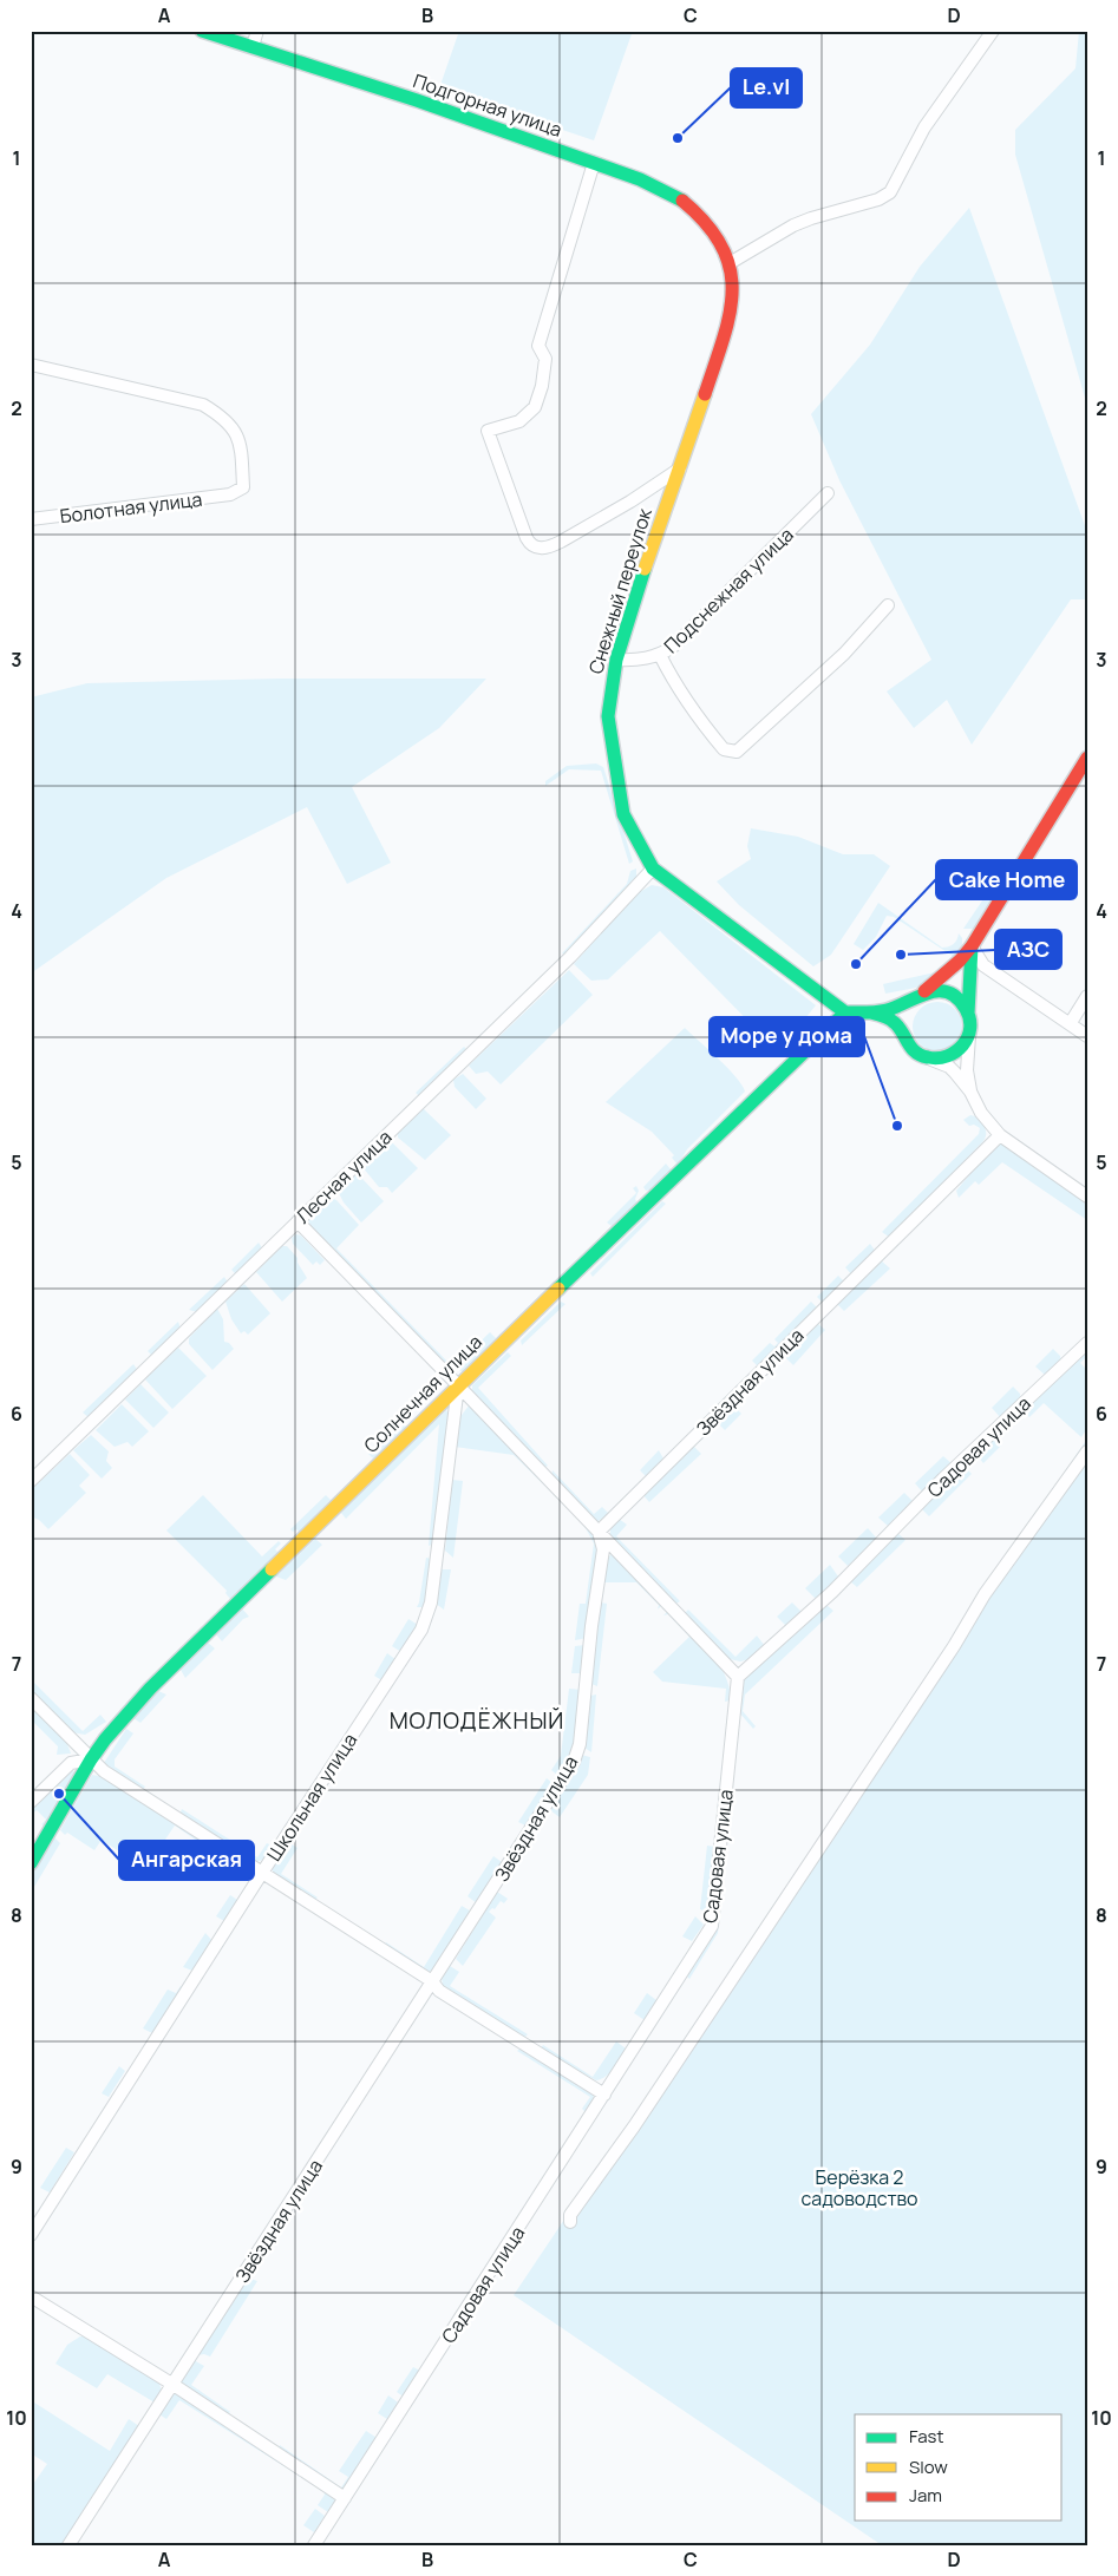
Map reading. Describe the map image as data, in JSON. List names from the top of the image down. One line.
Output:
{"streets":{"street":["Подгорная улица","Болотная улица","Подснежная улица","Снежный переулок","Лесная улица","Звёздная улица","Солнечная улица","Садовая улица","Школьная улица"]},"crossings":[["Подгорная улица","Снежный переулок"],["Подснежная улица","Снежный переулок"],["Снежный переулок","Лесная улица"],["Снежный переулок","Солнечная улица"],["Солнечная улица","Школьная улица"]],"districts":["МОЛОДЁЖНЫЙ"],"parks":["Берёзка 2 садоводство"],"places":["Le.vl","АЗС","Cake Home","Море у дома","Ангарская"],"legend":["Fast","Slow","Jam"],"grid":{"columns":["A","B","C","D"],"rows":["1","2","3","4","5","6","7","8","9","10"]}}
